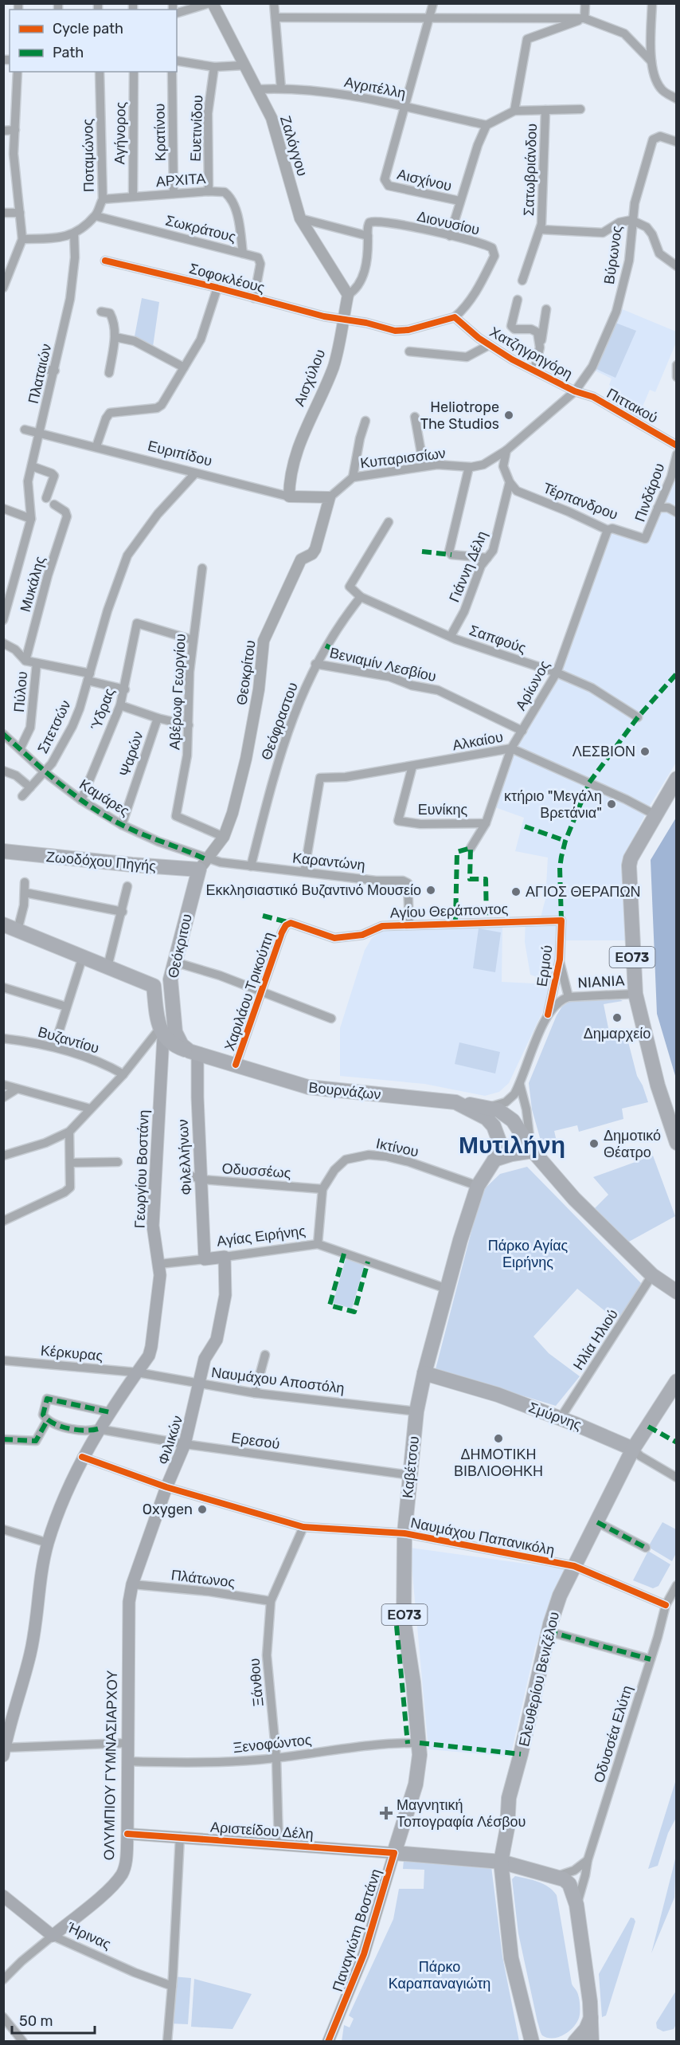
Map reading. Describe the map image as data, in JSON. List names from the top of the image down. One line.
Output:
{"streets":{"main road":["Ζωοδόχου Πηγής","Θεόκριτου","ΕΟ73","Βουρνάζων","Φιλελλήνων","Γεωργίου Βοστάνη","Αγίας Ειρήνης","Σμύρνης","Φιλικών","Καβέτσου","Ελευθερίου Βενιζέλου","ΟΛΥΜΠΙΟΥ ΓΥΜΝΑΣΙΑΡΧΟΥ","Ήρινας"],"street":["Αγριτέλλη","Ευετινίδου","Κρατίνου","Αγήνορος","Ζαλόγγου","Ποταμώνος","Σατωβριάνδου","ΑΡΧΙΤΑ","Αισχίνου","Διονυσίου","Σωκράτους","Βύρωνος","Σοφοκλέους","Χατζηγρηγόρη","Πλαταιών","Αισχύλου","Πιττακού","Ευριπίδου","Κυπαρισσίων","Πινδάρου","Τέρπανδρου","Γιάννη Δέλη","Μυκάλης","Σαπφούς","Βενιαμίν Λεσβίου","Θεοκρίτου","Αρίωνος","Πύλου","Αβέρωφ Γεωργίου","Ύδρας","Θεόφραστου","Σπετσών","Αλκαίου","Ψαρών","Καμάρες","Ευνίκης","Καραντώνη","Αγίου Θεράποντος","Ερμού","NIANIA","Χαριλάου Τρικούπη","Βυζαντίου","Ικτίνου","Οδυσσέως","Ηλία Ηλιού","Κέρκυρας","Ναυμάχου Αποστόλη","Ερεσού","Ναυμάχου Παπανικόλη","Πλάτωνος","Ξάνθου","Οδυσσέα Ελύτη","Ξενοφώντος","Αριστείδου Δέλη","Παναγιώτη Βοστάνη"]},"crossings":[["Αγριτέλλη","Ζαλόγγου"],["Αγριτέλλη","Αισχίνου"],["Ευετινίδου","ΑΡΧΙΤΑ"],["Κρατίνου","ΑΡΧΙΤΑ"],["Αγήνορος","ΑΡΧΙΤΑ"],["Ζαλόγγου","Αισχύλου"],["Ποταμώνος","ΑΡΧΙΤΑ"],["Ποταμώνος","Σωκράτους"],["Ποταμώνος","Πλαταιών"],["ΑΡΧΙΤΑ","Σωκράτους"],["Διονυσίου","Χατζηγρηγόρη"],["Διονυσίου","Αισχύλου"],["Σωκράτους","Σοφοκλέους"],["Βύρωνος","Χατζηγρηγόρη"],["Βύρωνος","Πιττακού"],["Βύρωνος","Κυπαρισσίων"],["Σοφοκλέους","Αισχύλου"],["Χατζηγρηγόρη","Πιττακού"],["Χατζηγρηγόρη","Κυπαρισσίων"],["Πλαταιών","Ευριπίδου"],["Αισχύλου","Ευριπίδου"],["Πιττακού","Κυπαρισσίων"],["Ευριπίδου","Κυπαρισσίων"],["Ευριπίδου","Θεοκρίτου"],["Ευριπίδου","Σπετσών"],["Κυπαρισσίων","Γιάννη Δέλη"],["Κυπαρισσίων","Θεοκρίτου"],["Πινδάρου","Τέρπανδρου"],["Τέρπανδρου","Γιάννη Δέλη"],["Τέρπανδρου","Αρίωνος"],["Γιάννη Δέλη","Σαπφούς"],["Μυκάλης","Πύλου"],["Σαπφούς","Αρίωνος"],["Σαπφούς","Θεόφραστου"],["Βενιαμίν Λεσβίου","Αρίωνος"],["Βενιαμίν Λεσβίου","Θεόφραστου"],["Θεοκρίτου","Αβέρωφ Γεωργίου"],["Θεοκρίτου","Θεόκριτου"],["Αρίωνος","Αλκαίου"],["Αρίωνος","Ευνίκης"],["Πύλου","Καμάρες"],["Αβέρωφ Γεωργίου","Ύδρας"],["Αβέρωφ Γεωργίου","Θεόκριτου"],["Ύδρας","Καμάρες"],["Θεόφραστου","Καραντώνη"],["Σπετσών","Καμάρες"],["Αλκαίου","Ευνίκης"],["Αλκαίου","Καραντώνη"],["Αλκαίου","ΕΟ73"],["Ψαρών","Καμάρες"],["Καμάρες","Ζωοδόχου Πηγής"],["Καμάρες","Καραντώνη"],["Καμάρες","Θεόκριτου"],["Ζωοδόχου Πηγής","Καραντώνη"],["Ζωοδόχου Πηγής","Θεόκριτου"],["Καραντώνη","Αγίου Θεράποντος"],["Καραντώνη","Θεόκριτου"],["Αγίου Θεράποντος","Ερμού"],["Αγίου Θεράποντος","Χαριλάου Τρικούπη"],["Θεόκριτου","Βουρνάζων"],["Θεόκριτου","Φιλελλήνων"],["ΕΟ73","NIANIA"],["Χαριλάου Τρικούπη","Βουρνάζων"],["Βουρνάζων","Φιλελλήνων"],["Βουρνάζων","Γεωργίου Βοστάνη"],["Βουρνάζων","Καβέτσου"],["Ικτίνου","Οδυσσέως"],["Ικτίνου","Αγίας Ειρήνης"],["Ικτίνου","Καβέτσου"],["Φιλελλήνων","Οδυσσέως"],["Φιλελλήνων","Αγίας Ειρήνης"],["Γεωργίου Βοστάνη","Αγίας Ειρήνης"],["Γεωργίου Βοστάνη","Κέρκυρας"],["Γεωργίου Βοστάνη","Ναυμάχου Αποστόλη"],["Γεωργίου Βοστάνη","Ερεσού"],["Γεωργίου Βοστάνη","Ναυμάχου Παπανικόλη"],["Αγίας Ειρήνης","Καβέτσου"],["Ηλία Ηλιού","Σμύρνης"],["Κέρκυρας","Ναυμάχου Αποστόλη"],["Ναυμάχου Αποστόλη","Φιλικών"],["Ναυμάχου Αποστόλη","Καβέτσου"],["Σμύρνης","Καβέτσου"],["Σμύρνης","Ελευθερίου Βενιζέλου"],["Φιλικών","Ερεσού"],["Φιλικών","Ναυμάχου Παπανικόλη"],["Φιλικών","Πλάτωνος"],["Φιλικών","ΟΛΥΜΠΙΟΥ ΓΥΜΝΑΣΙΑΡΧΟΥ"],["Ερεσού","Καβέτσου"],["Καβέτσου","Ναυμάχου Παπανικόλη"],["Καβέτσου","Ξενοφώντος"],["Καβέτσου","Αριστείδου Δέλη"],["Καβέτσου","Παναγιώτη Βοστάνη"],["Ναυμάχου Παπανικόλη","Ελευθερίου Βενιζέλου"],["Ναυμάχου Παπανικόλη","Ξάνθου"],["Ναυμάχου Παπανικόλη","Οδυσσέα Ελύτη"],["Πλάτωνος","Ξάνθου"],["Πλάτωνος","ΟΛΥΜΠΙΟΥ ΓΥΜΝΑΣΙΑΡΧΟΥ"],["Ξάνθου","Ξενοφώντος"],["Ξάνθου","Αριστείδου Δέλη"],["Ξενοφώντος","ΟΛΥΜΠΙΟΥ ΓΥΜΝΑΣΙΑΡΧΟΥ"],["ΟΛΥΜΠΙΟΥ ΓΥΜΝΑΣΙΑΡΧΟΥ","Αριστείδου Δέλη"],["ΟΛΥΜΠΙΟΥ ΓΥΜΝΑΣΙΑΡΧΟΥ","Ήρινας"],["Αριστείδου Δέλη","Παναγιώτη Βοστάνη"]],"districts":["Μυτιλήνη"],"parks":["Πάρκο Αγίας Ειρήνης","Πάρκο Καραπαναγιώτη"],"places":{"other":["Heliotrope The Studios","ΛΕΣΒΙΟΝ","κτήριο \"Μεγάλη Βρετάνια\"","Εκκλησιαστικό Βυζαντινό Μουσείο","ΑΓΙΟΣ ΘΕΡΑΠΩΝ","Δημαρχείο","Δημοτικό Θέατρο","ΔΗΜΟΤΙΚΗ ΒΙΒΛΙΟΘΗΚΗ","Oxygen"],"health":["Μαγνητική Τοπογραφία Λέσβου"]},"legend":["Cycle path","Path"],"scale_bar":"50 m"}
